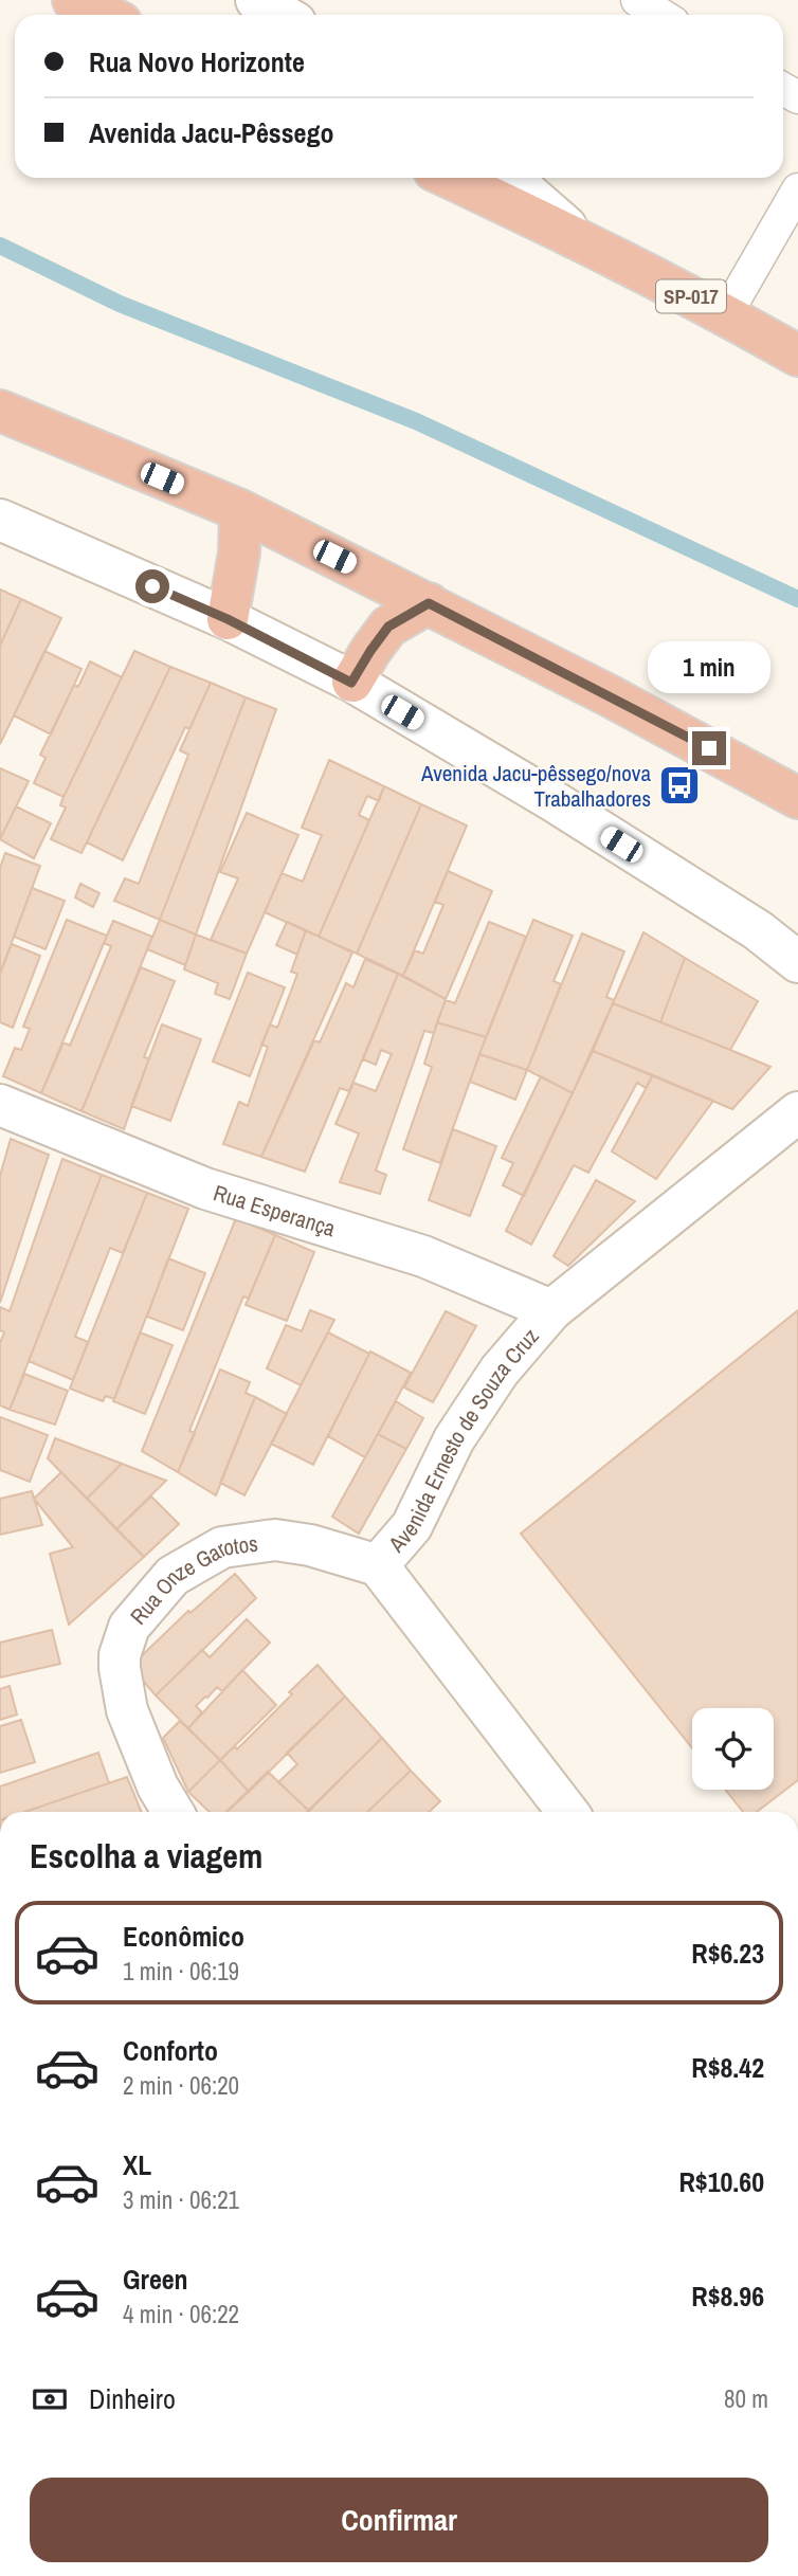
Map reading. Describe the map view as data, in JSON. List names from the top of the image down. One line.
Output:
{"streets":{"highway":["SP-017"],"street":["Rua Esperança","Avenida Ernesto de Souza Cruz","Rua Onze Garotos"]},"crossings":[["Rua Esperança","Avenida Ernesto de Souza Cruz"],["Avenida Ernesto de Souza Cruz","Rua Onze Garotos"]],"places":{"bus stop":["Avenida Jacu-pêssego/nova Trabalhadores"]},"page":{"banner":["Rua Novo Horizonte","Avenida Jacu-Pêssego"],"bubble":"1 min","heading":"Escolha a viagem","list":[{"name":"Econômico","note":"1 min · 06:19","value":"R$6.23"},{"name":"Conforto","note":"2 min · 06:20","value":"R$8.42"},{"name":"XL","note":"3 min · 06:21","value":"R$10.60"},{"name":"Green","note":"4 min · 06:22","value":"R$8.96"}],"pay":["Dinheiro","80 m"],"buttons":"Confirmar"}}
